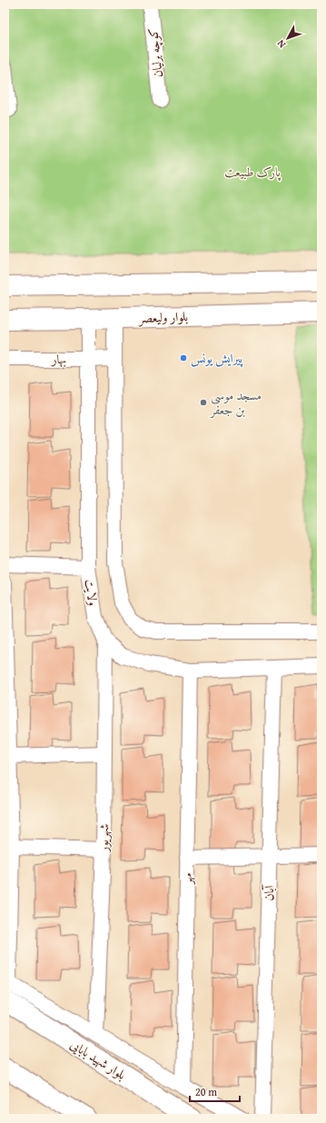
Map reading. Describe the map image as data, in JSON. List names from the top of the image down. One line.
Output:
{"streets":{"main road":["بلوار ولیعصر","بلوار شهید بابایی"],"street":["کوچه برلیان","بهار","ولایت","شهریور","مهر","آبان"]},"crossings":[["بلوار ولیعصر","ولایت"],["بهار","ولایت"],["ولایت","شهریور"],["ولایت","مهر"],["ولایت","آبان"]],"parks":["پارک طبیعت"],"places":["پیرایش یونس","مسجد موسی بن جعفر"],"scale_bar":"20 m","north":"bottom left"}
